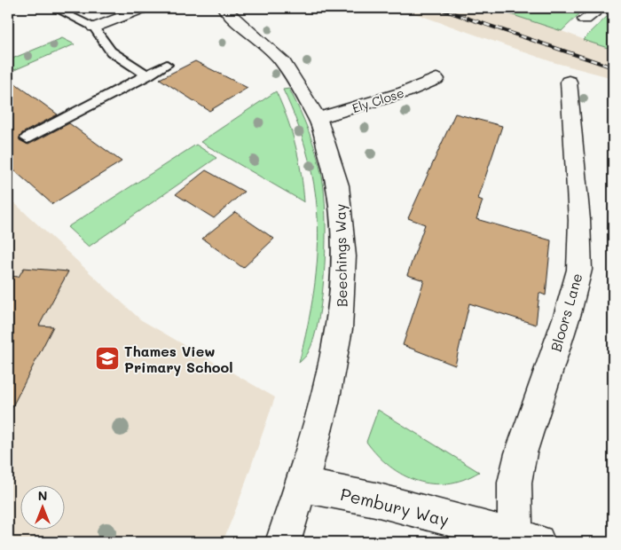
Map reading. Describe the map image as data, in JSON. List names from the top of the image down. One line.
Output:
{"streets":{"street":["Ely Close","Beechings Way","Bloors Lane","Pembury Way"]},"crossings":[["Ely Close","Beechings Way"],["Beechings Way","Pembury Way"],["Bloors Lane","Pembury Way"]],"places":{"school or university":["Thames View Primary School"]},"north":"top"}
